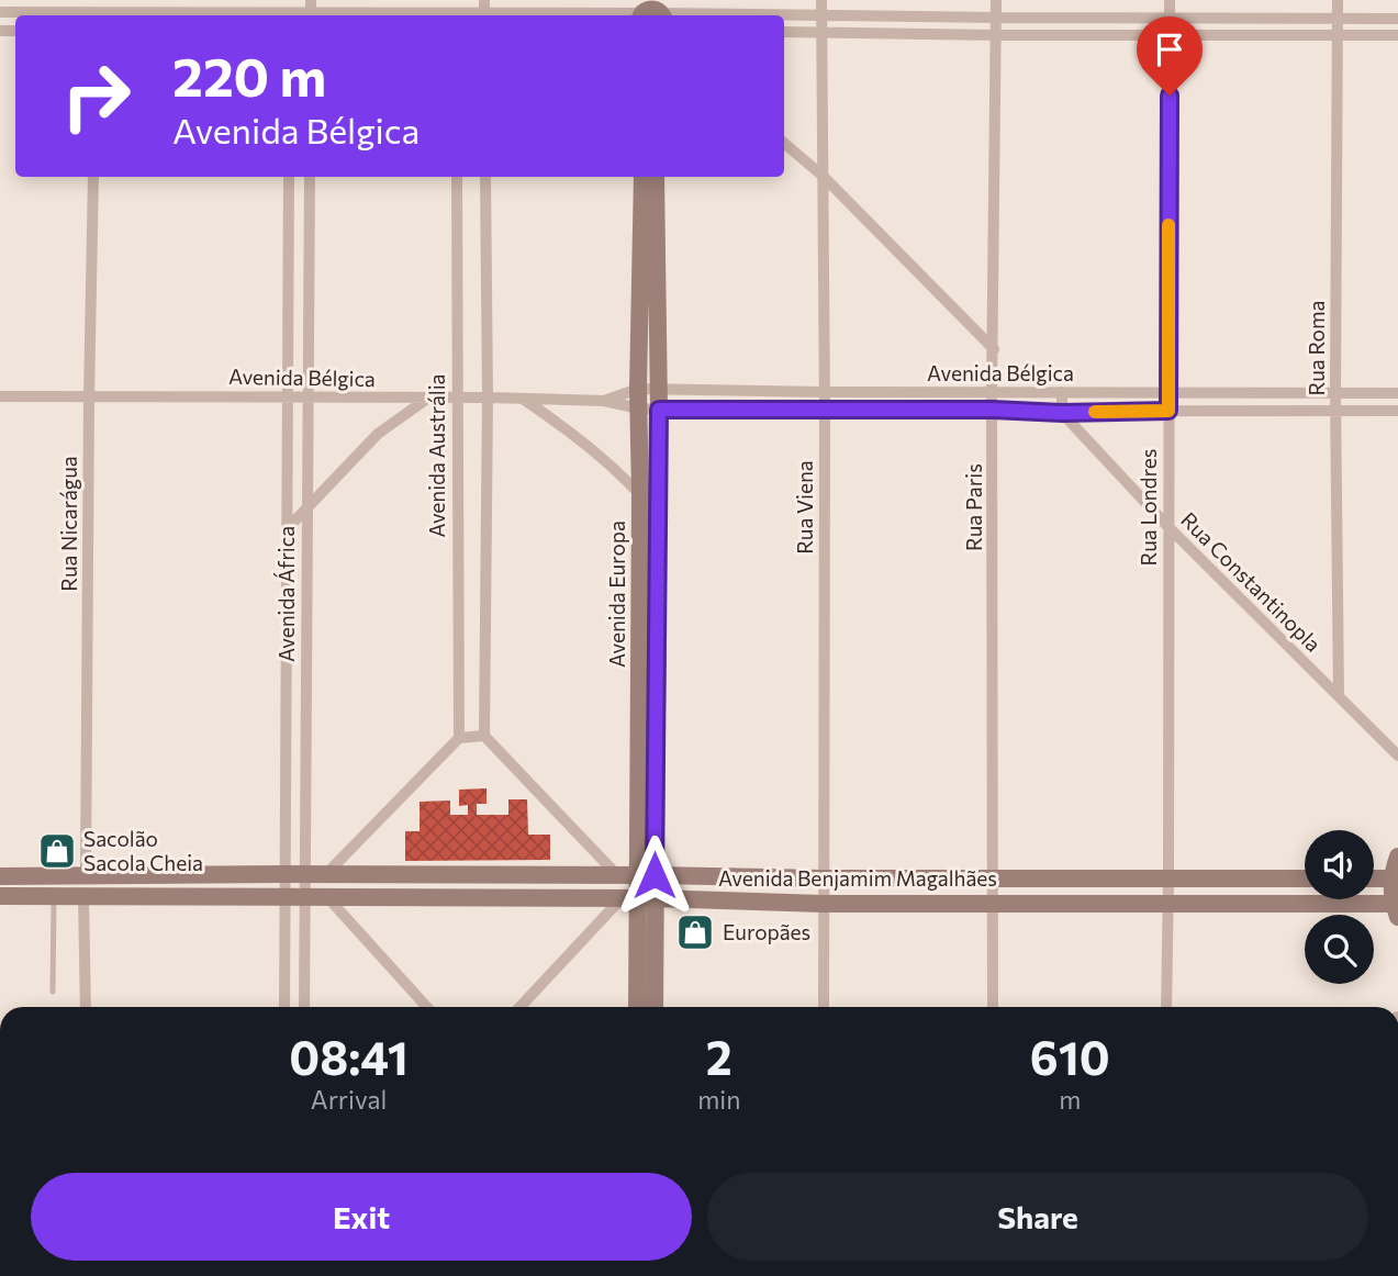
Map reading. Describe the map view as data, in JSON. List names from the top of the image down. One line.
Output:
{"streets":{"main road":["Avenida Europa","Avenida Benjamim Magalhães"],"street":["Rua Roma","Avenida Bélgica","Avenida Austrália","Rua Viena","Rua Paris","Rua Londres","Rua Nicarágua","Rua Constantinopla","Avenida África"]},"crossings":[["Rua Roma","Avenida Bélgica"],["Rua Roma","Rua Constantinopla"],["Avenida Bélgica","Avenida Austrália"],["Avenida Bélgica","Rua Viena"],["Avenida Bélgica","Rua Paris"],["Avenida Bélgica","Rua Londres"],["Avenida Bélgica","Rua Nicarágua"],["Avenida Bélgica","Rua Constantinopla"],["Avenida Bélgica","Avenida África"],["Avenida Bélgica","Avenida Europa"],["Rua Viena","Avenida Benjamim Magalhães"],["Rua Paris","Avenida Benjamim Magalhães"],["Rua Londres","Rua Constantinopla"],["Rua Londres","Avenida Benjamim Magalhães"],["Rua Nicarágua","Avenida Benjamim Magalhães"],["Avenida África","Avenida Benjamim Magalhães"],["Avenida Europa","Avenida Benjamim Magalhães"]],"places":{"shop":["Sacolão Sacola Cheia","Europães"]},"page":{"turn":["220 m","Avenida Bélgica"],"eta":["08:41","Arrival","2","min","610","m"],"buttons":["Exit","Share"]}}
